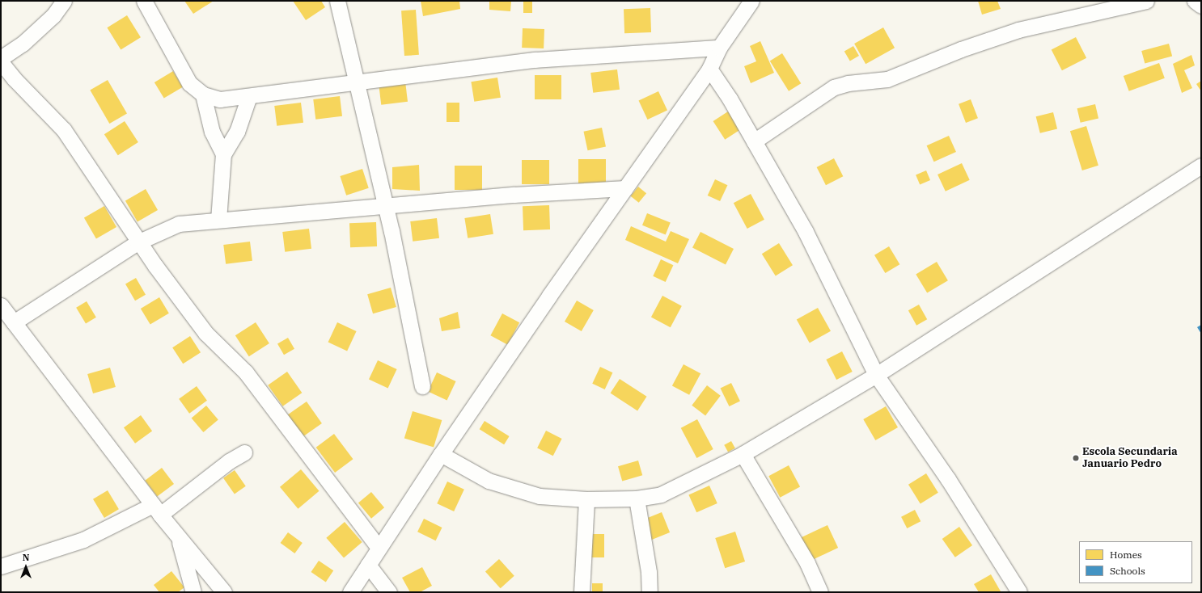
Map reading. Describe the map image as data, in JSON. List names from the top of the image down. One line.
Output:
{"places":["Escola Secundaria Januario Pedro"],"legend":["Homes","Schools"],"north":"top"}
